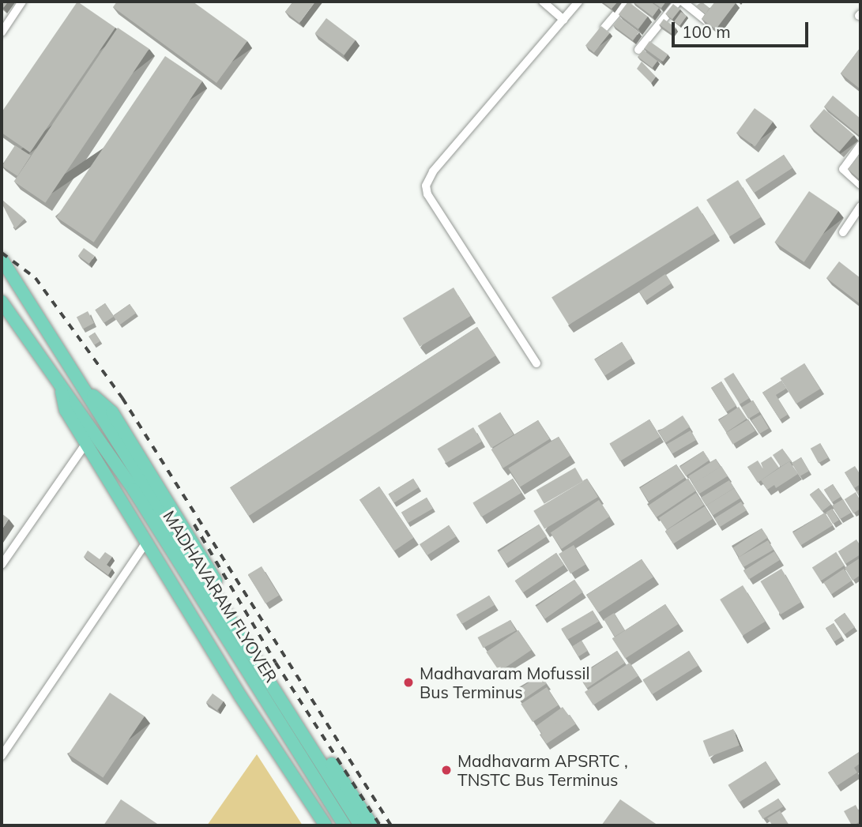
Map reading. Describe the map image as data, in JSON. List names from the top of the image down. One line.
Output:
{"streets":{"main road":["MADHAVARAM FLYOVER"]},"places":["Madhavaram Mofussil Bus Terminus","Madhavarm APSRTC , TNSTC Bus Terminus"],"scale_bar":"100 m"}
